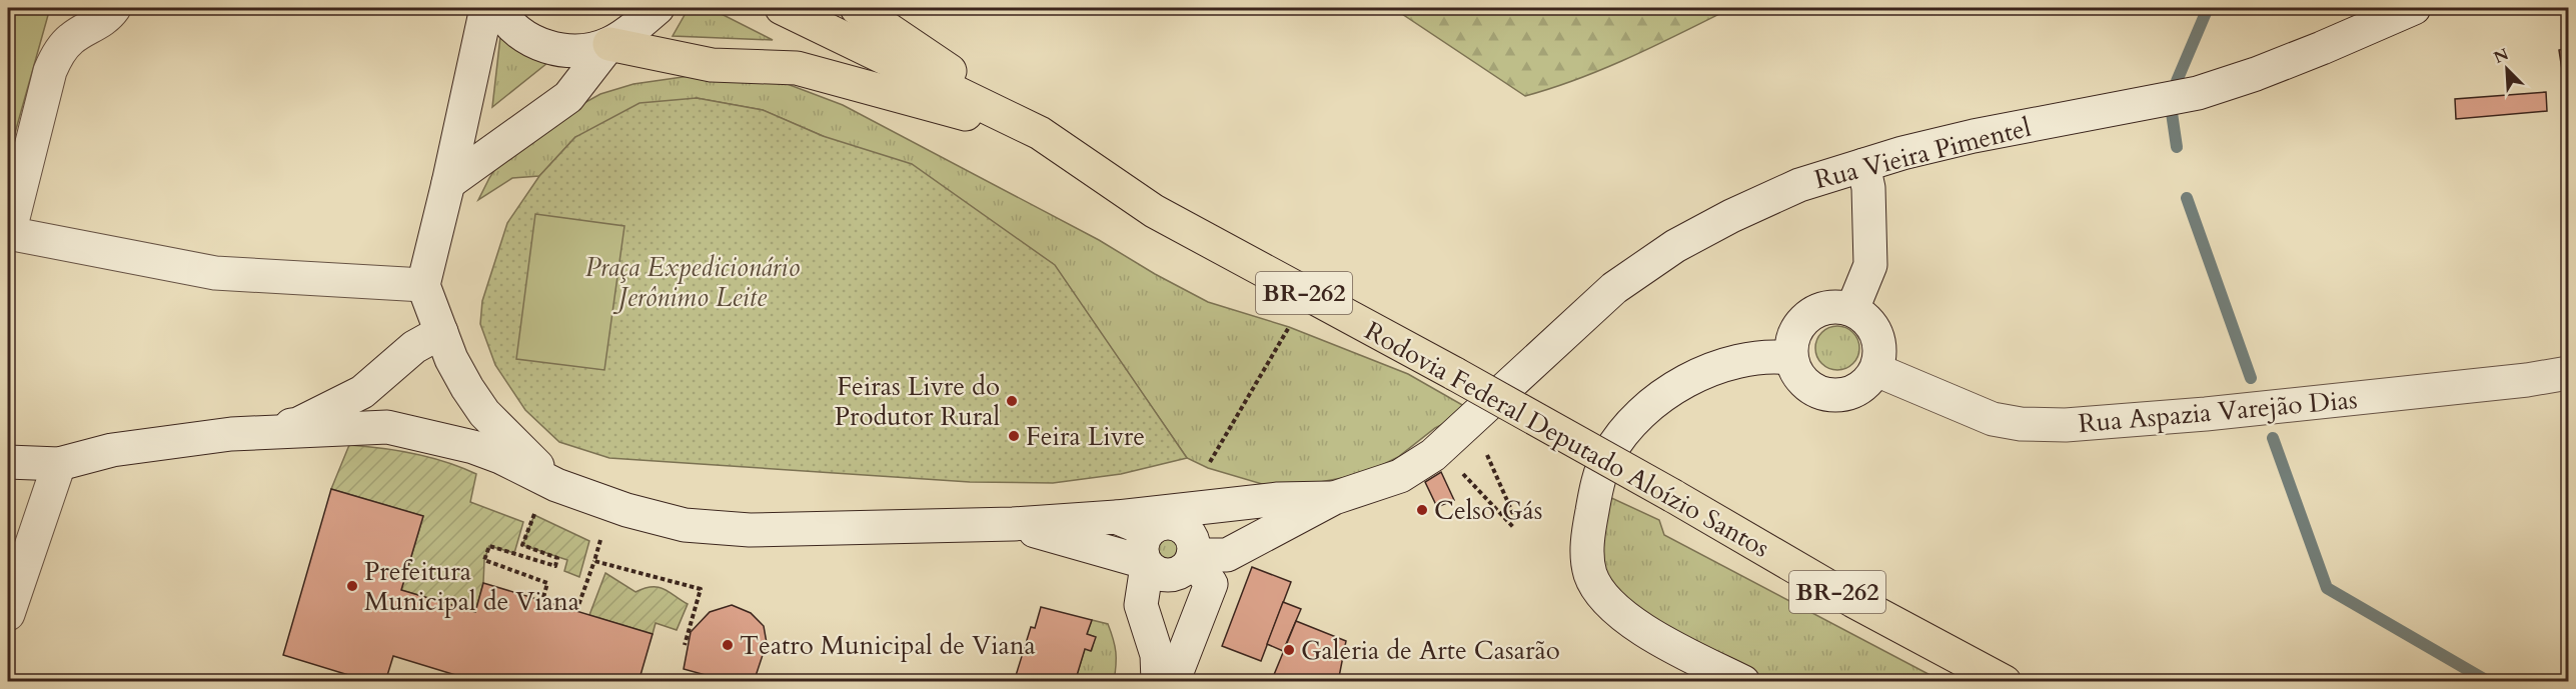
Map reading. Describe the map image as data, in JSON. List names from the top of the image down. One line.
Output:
{"streets":{"highway":["BR-262","Rodovia Federal Deputado Aloízio Santos"],"street":["Rua Vieira Pimentel","Rua Aspazia Varejão Dias"]},"parks":["Praça Expedicionário Jerônimo Leite"],"places":["Feiras Livre do Produtor Rural","Feira Livre","Celso Gás","Prefeitura Municipal de Viana","Teatro Municipal de Viana","Galeria de Arte Casarão"],"north":"top left"}
